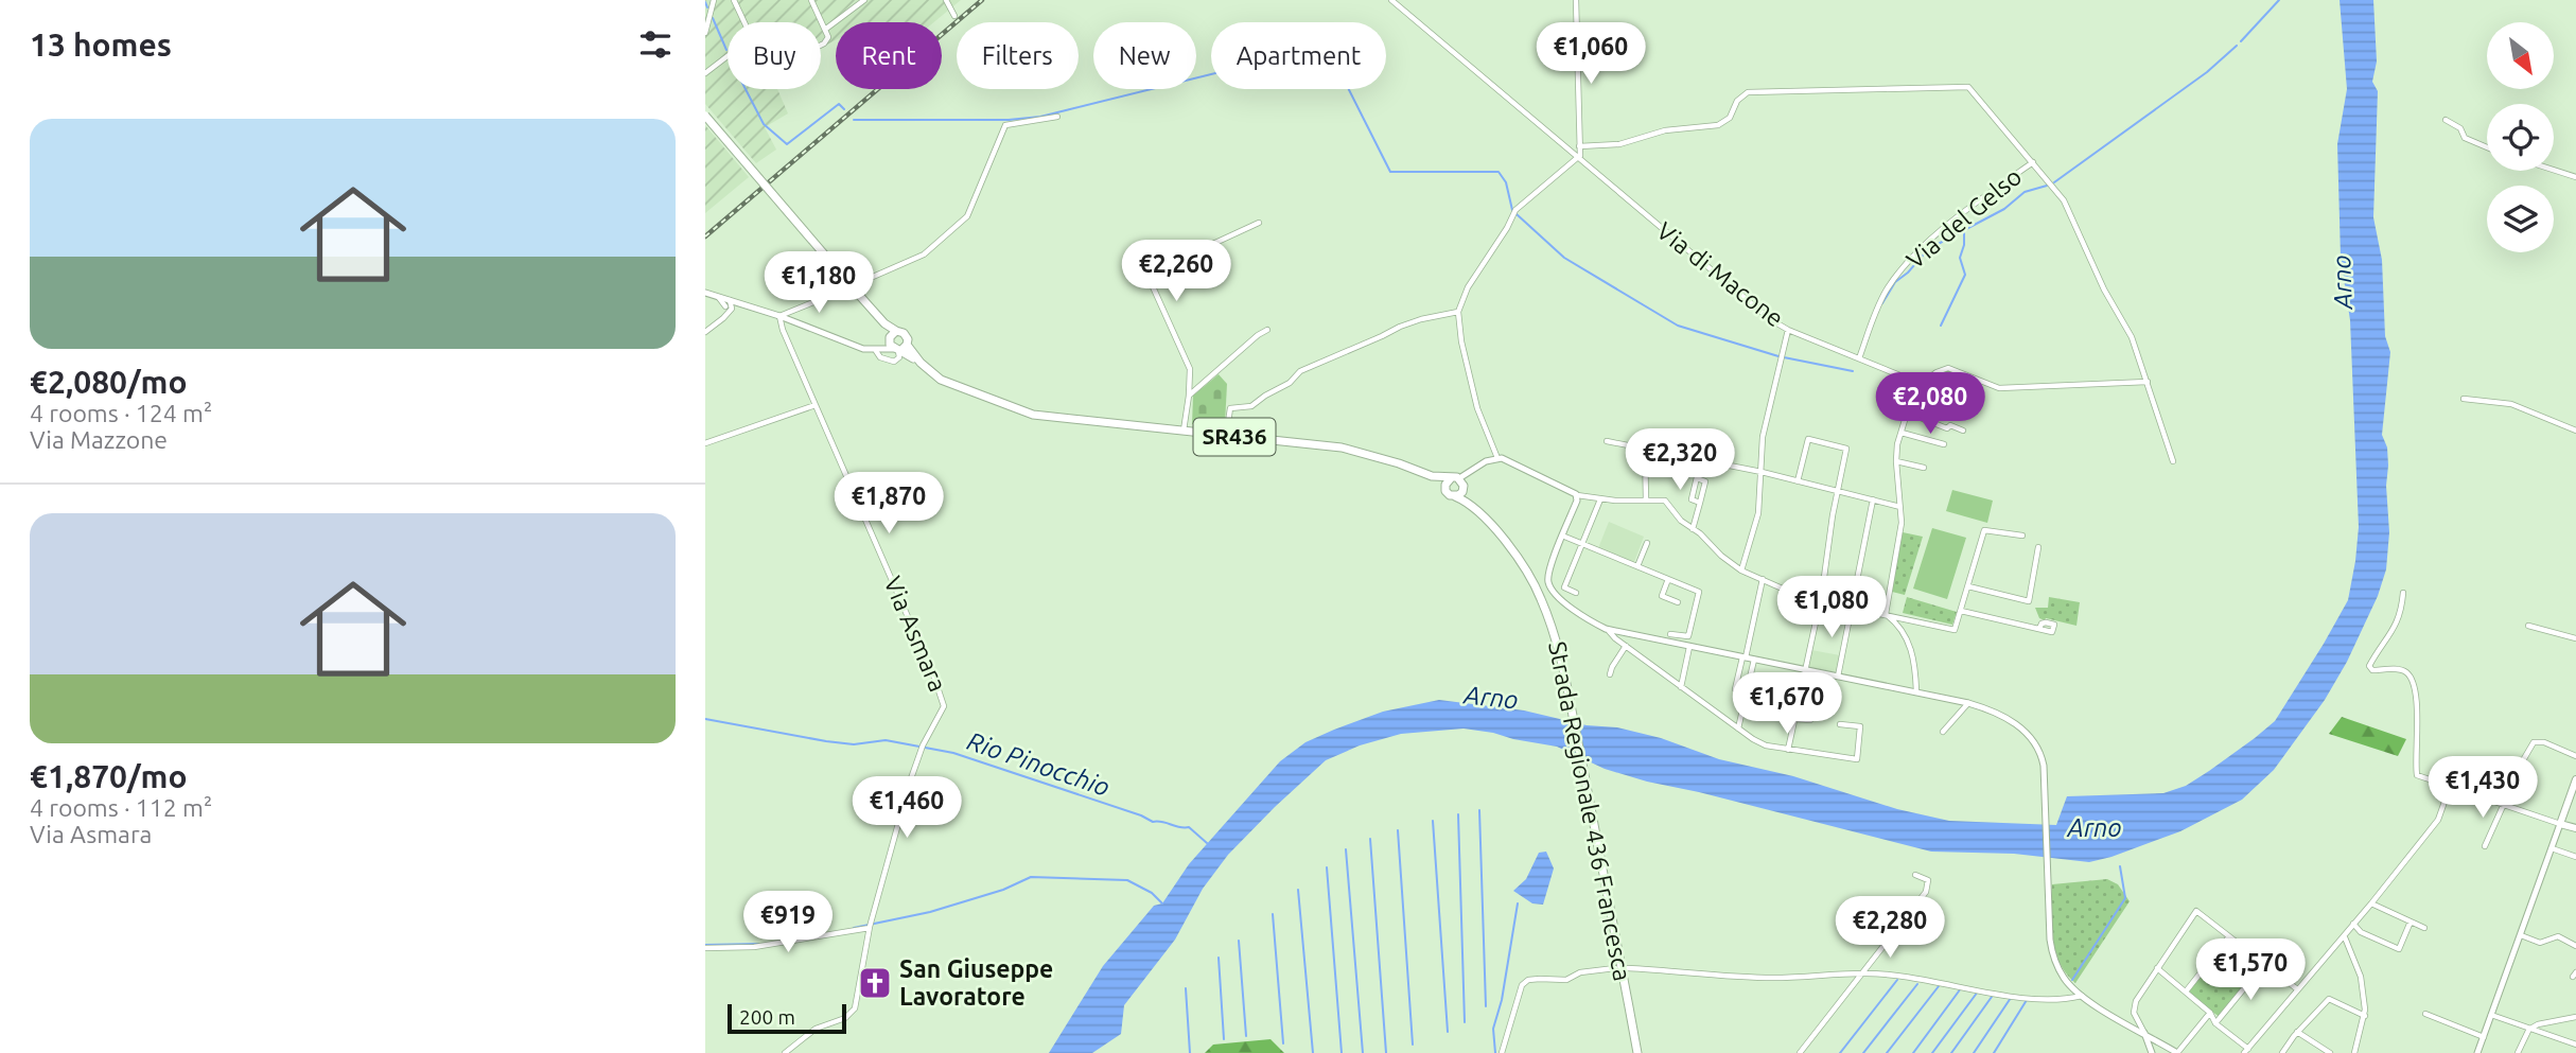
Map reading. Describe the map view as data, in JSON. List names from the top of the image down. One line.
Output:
{"streets":{"main road":["SR436","Strada Regionale 436 Francesca"],"street":["Via del Gelso","Via di Macone","Via Asmara"]},"crossings":[["Via del Gelso","Via di Macone"]],"water":["Arno","Rio Pinocchio"],"places":{"church":["San Giuseppe Lavoratore"]},"scale_bar":"200 m","north":"bottom right","page":{"heading":"13 homes","price":["€1,060","€2,260","€1,180","€2,080","€2,320","€1,870","€1,080","€1,670","€1,430","€1,460","€919","€2,280","€1,570"],"chip":["Buy","Rent","Filters","New","Apartment"],"list":[{"name":"€2,080/mo","note":"4 rooms · 124 m² · Via Mazzone"},{"name":"€1,870/mo","note":"4 rooms · 112 m² · Via Asmara"}],"scale":"200 m"}}
